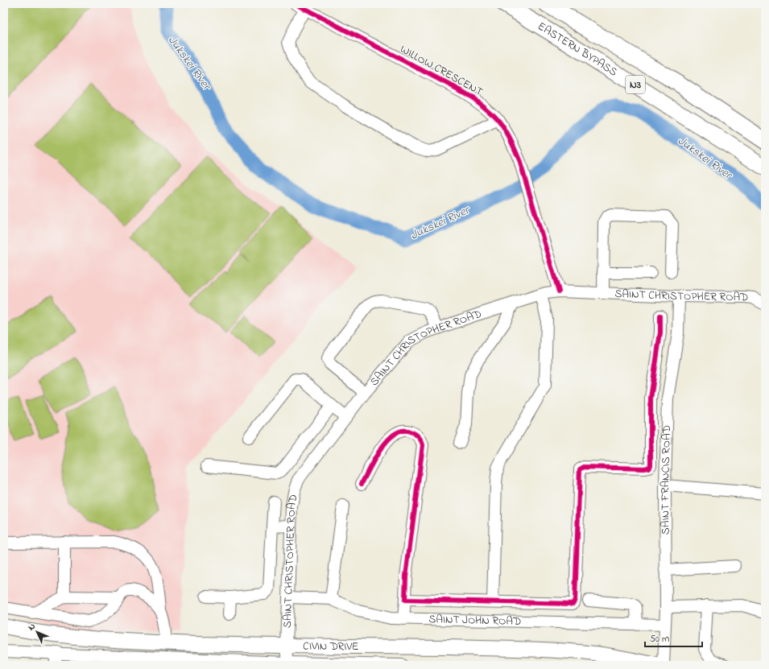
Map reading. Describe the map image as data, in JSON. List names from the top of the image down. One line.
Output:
{"streets":{"highway":["EASTERN BYPASS","N3"],"main road":["CIVIN DRIVE"],"street":["WILLOW CRESCENT","SAINT CHRISTOPHER ROAD","SAINT FRANCIS ROAD","SAINT JOHN ROAD"]},"crossings":[["WILLOW CRESCENT","SAINT CHRISTOPHER ROAD"],["SAINT CHRISTOPHER ROAD","SAINT FRANCIS ROAD"],["SAINT CHRISTOPHER ROAD","SAINT JOHN ROAD"],["SAINT CHRISTOPHER ROAD","CIVIN DRIVE"],["SAINT FRANCIS ROAD","SAINT JOHN ROAD"]],"water":["Jukskei River"],"scale_bar":"50 m","north":"top left"}
